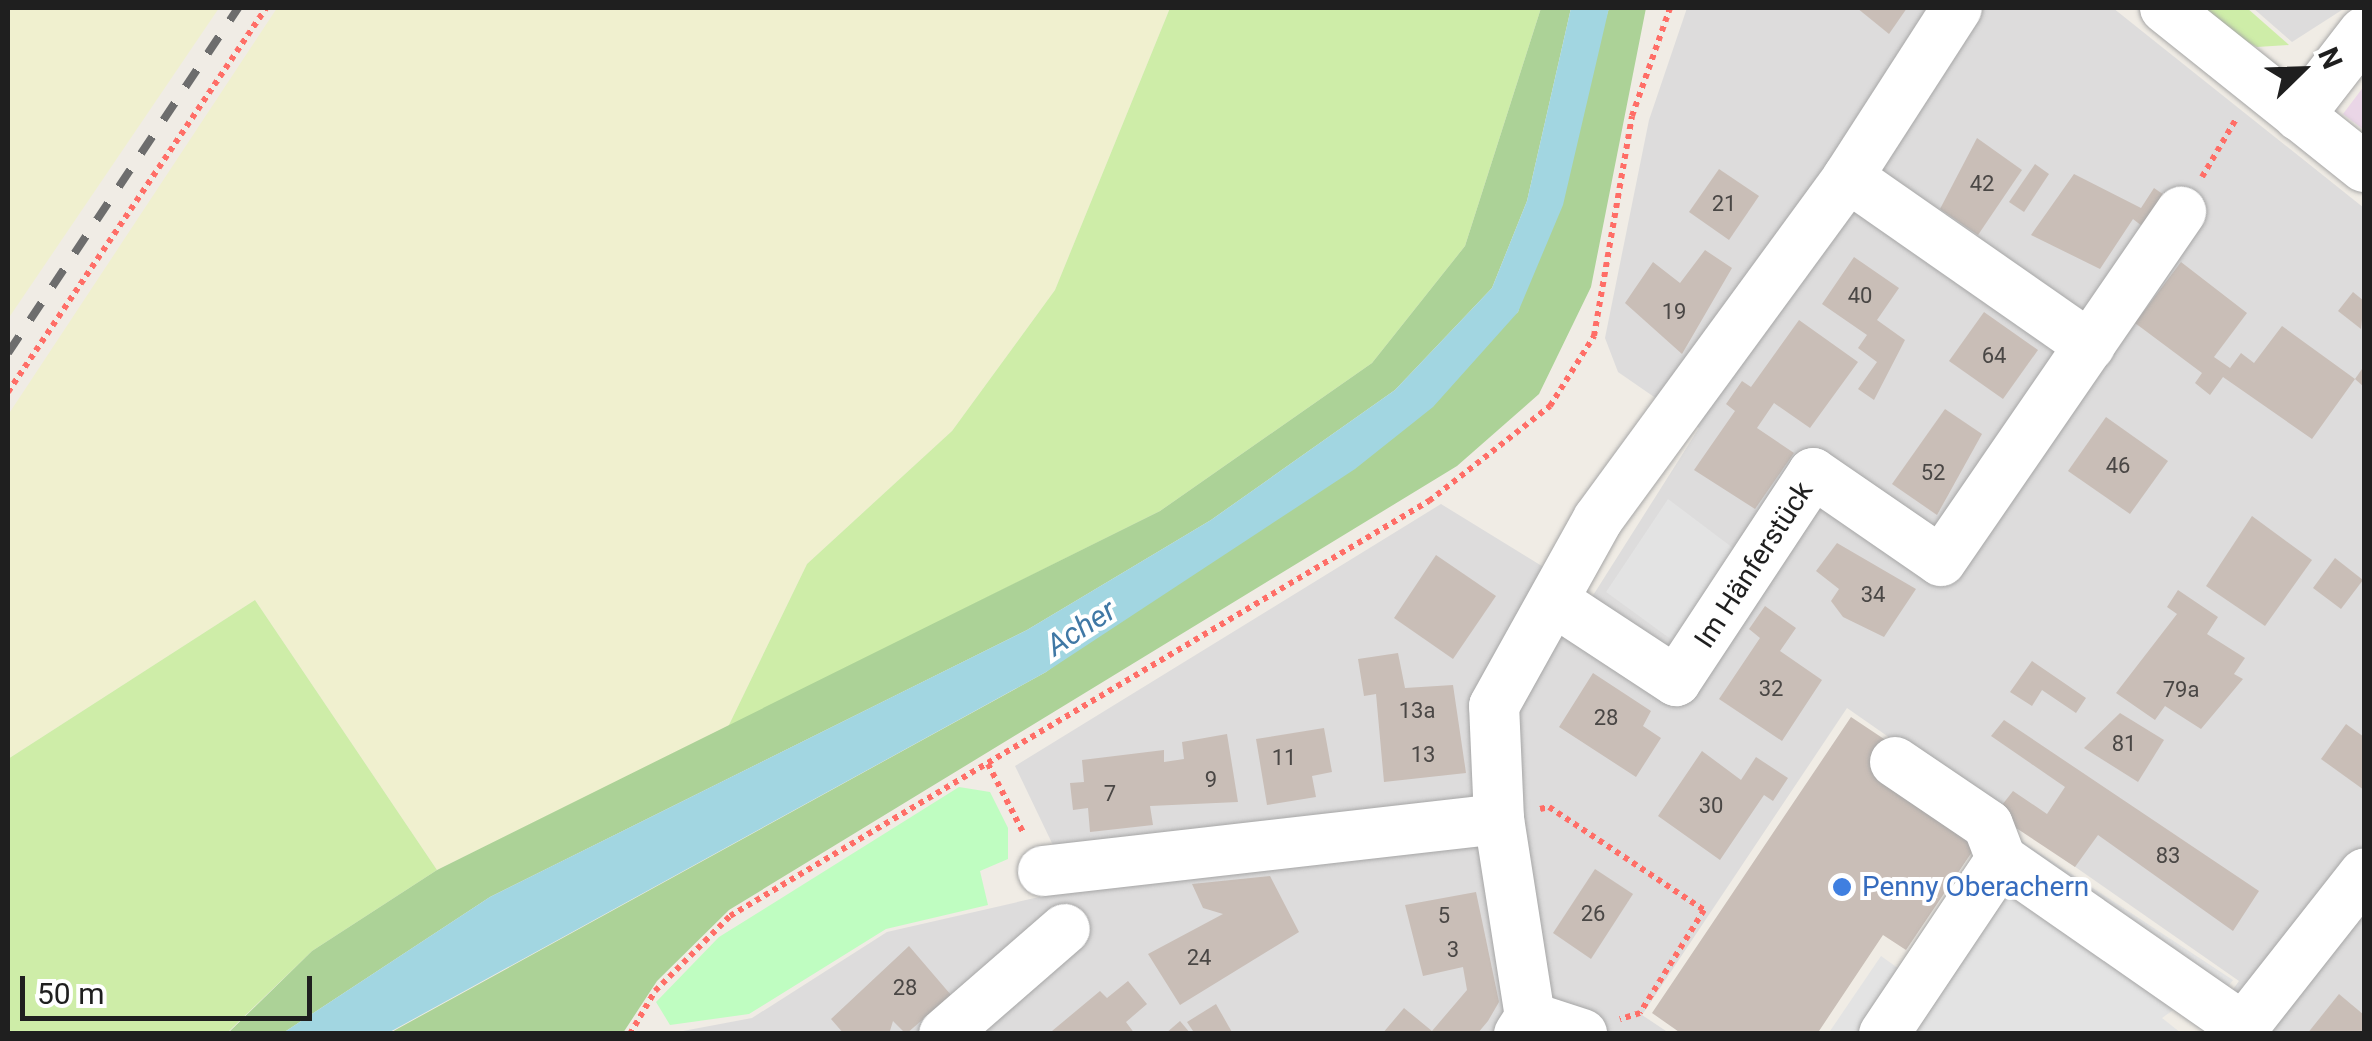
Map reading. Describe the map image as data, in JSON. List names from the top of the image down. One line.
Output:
{"streets":{"street":["Im Hänferstück"]},"water":["Acher"],"places":["Penny Oberachern"],"house_numbers":["42","21","40","19","64","46","52","34","32","79a","13a","28","81","13","11","9","7","30","83","26","5","3","24","28"],"scale_bar":"50 m","north":"top right"}
